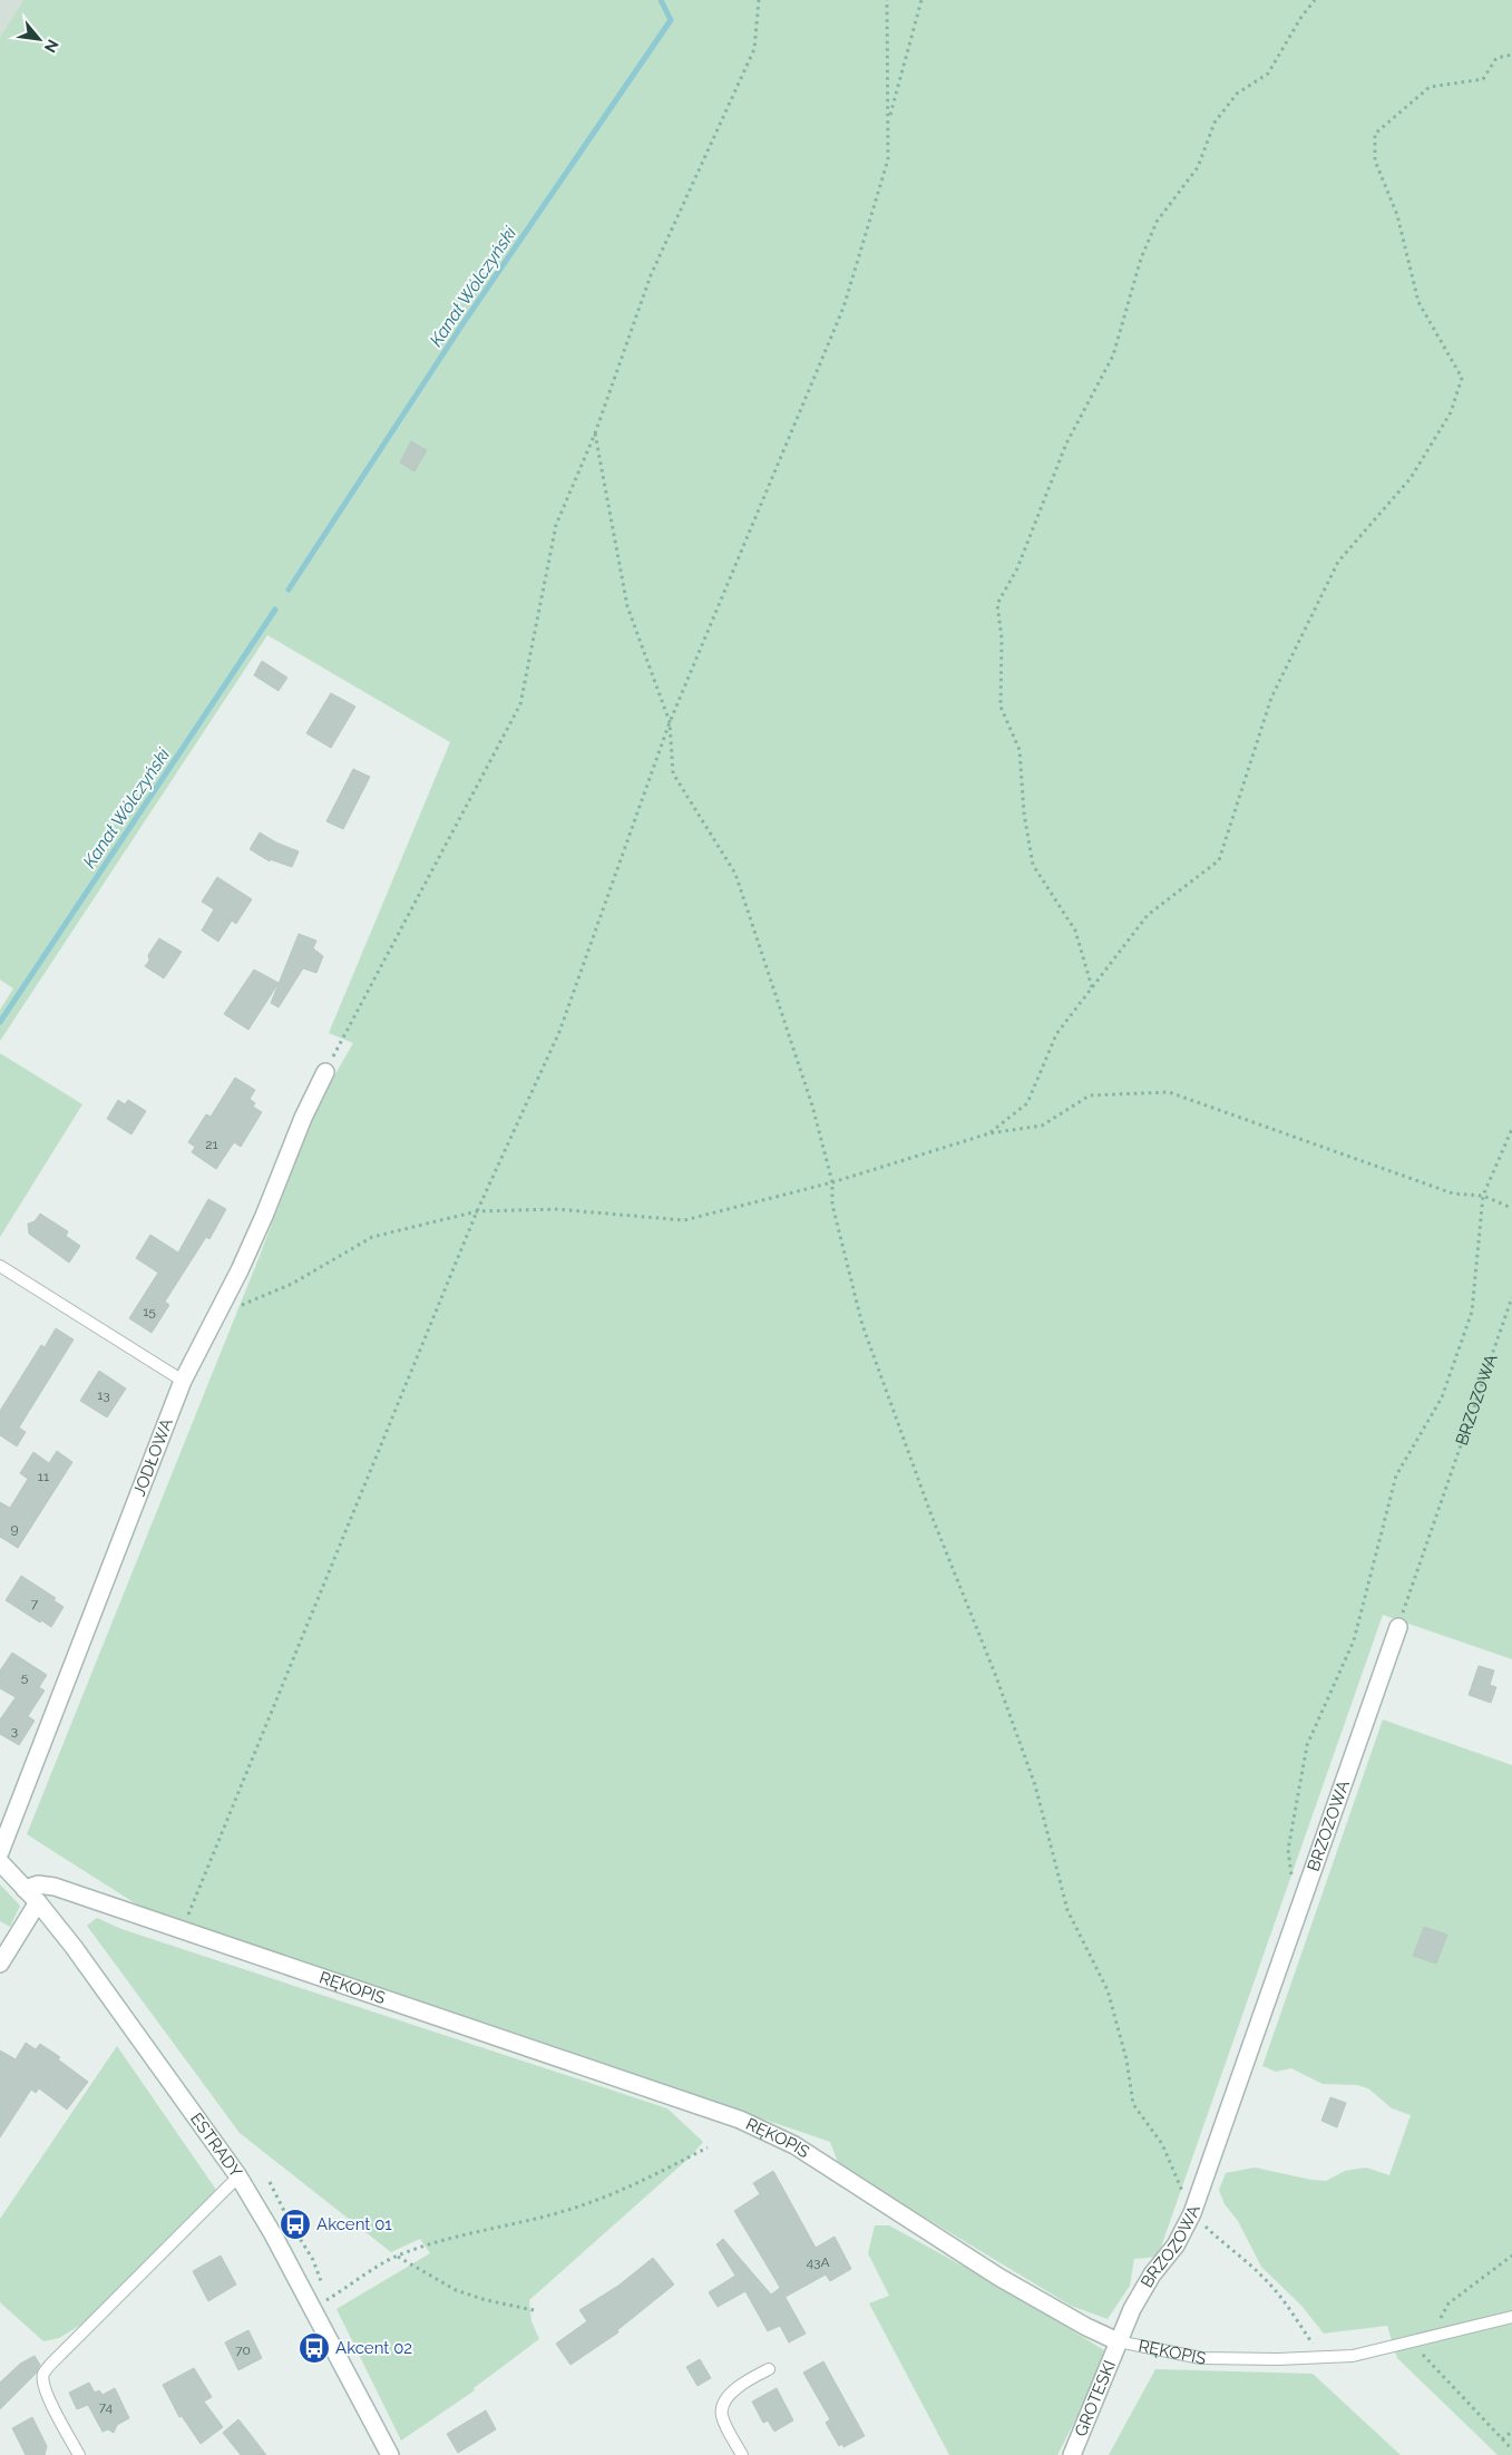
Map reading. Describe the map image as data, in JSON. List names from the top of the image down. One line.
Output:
{"streets":{"street":["BRZOZOWA","JODŁOWA","RĘKOPIS","ESTRADY","GROTESKI"]},"crossings":[["BRZOZOWA","RĘKOPIS"],["BRZOZOWA","GROTESKI"],["RĘKOPIS","ESTRADY"],["RĘKOPIS","GROTESKI"]],"water":["Kanał Wólczyński"],"places":{"bus stop":["Akcent 01","Akcent 02"]},"house_numbers":["21","15","13","11","9","7","5","3","43A","70","74"],"north":"bottom right"}
